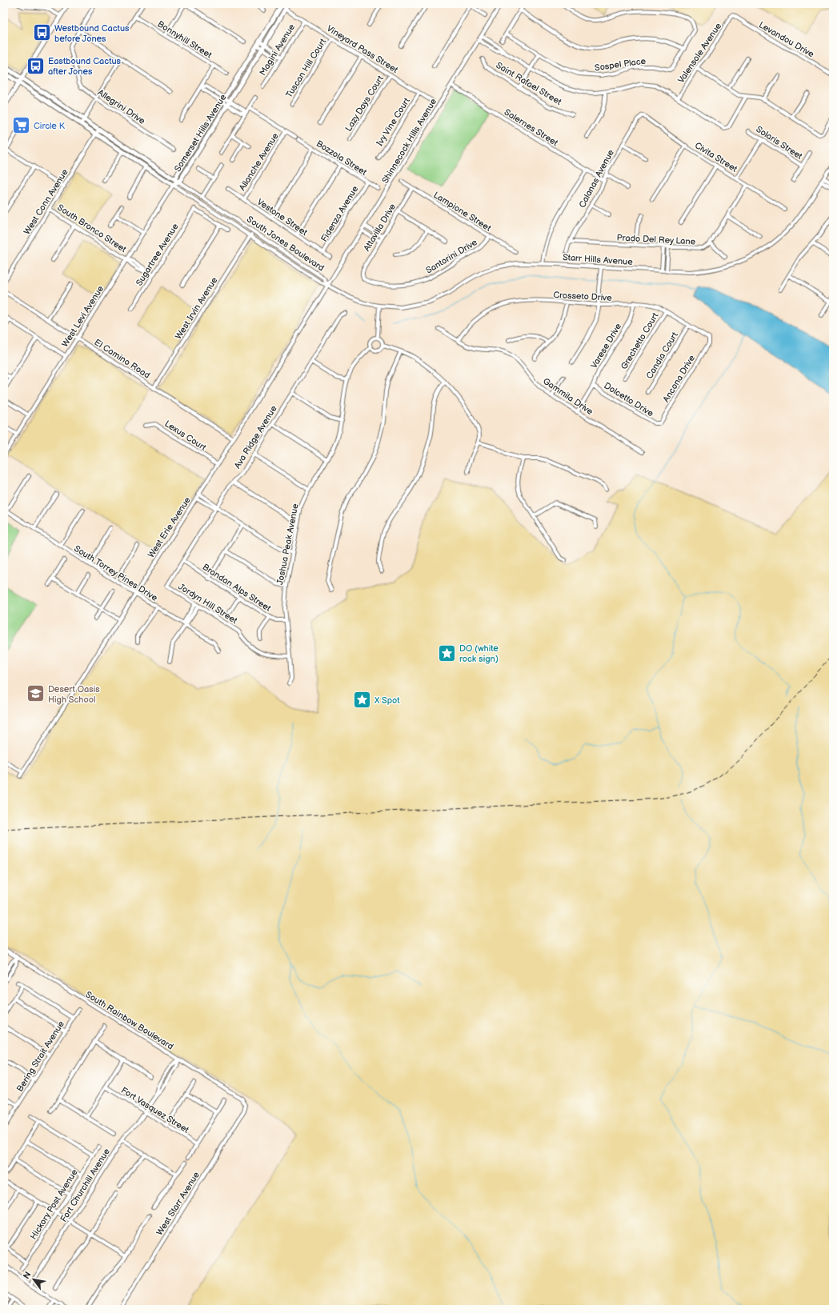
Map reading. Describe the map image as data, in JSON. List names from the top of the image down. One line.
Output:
{"streets":{"main road":["Somerset Hills Avenue","South Jones Boulevard"],"street":["Bonnyhill Street","Levandou Drive","Vineyard Pass Street","Magini Avenue","Valensole Avenue","Sospel Place","Tuscan Hill Court","Saint Rafael Street","Lazy Days Court","Allegrini Drive","Ivy Vine Court","Salernes Street","Shinnecock Hills Avenue","Solaris Street","Civita Street","Bozzola Street","Allanche Avenue","Calanas Avenue","West Conn Avenue","Lampione Street","Fidenza Avenue","Vestone Street","Attavilla Drive","South Bronco Street","Prado Del Rey Lane","Sugartree Avenue","Santorini Drive","Starr Hills Avenue","Crosseto Drive","West Irvin Avenue","West Levi Avenue","Grechetto Court","Varese Drive","Candia Court","El Camino Road","Ancona Drive","Gammila Drive","Dolcetto Drive","Lexus Court","Ava Ridge Avenue","West Erie Avenue","Joshua Peak Avenue","South Torrey Pines Drive","Brandan Alps Street","Jordyn Hill Street","South Rainbow Boulevard","Bering Strait Avenue","Fort Vasquez Street","Fort Churchill Avenue","West Starr Avenue","Hickory Post Avenue"]},"crossings":[["Levandou Drive","Valensole Avenue"],["Vineyard Pass Street","Magini Avenue"],["Vineyard Pass Street","Tuscan Hill Court"],["Vineyard Pass Street","Lazy Days Court"],["Vineyard Pass Street","Ivy Vine Court"],["Vineyard Pass Street","Somerset Hills Avenue"],["Salernes Street","Shinnecock Hills Avenue"],["Salernes Street","Calanas Avenue"],["Somerset Hills Avenue","South Jones Boulevard"],["Somerset Hills Avenue","West Levi Avenue"],["Shinnecock Hills Avenue","South Jones Boulevard"],["Shinnecock Hills Avenue","Starr Hills Avenue"],["Shinnecock Hills Avenue","West Erie Avenue"],["Civita Street","Calanas Avenue"],["Bozzola Street","Fidenza Avenue"],["Allanche Avenue","Vestone Street"],["Calanas Avenue","Prado Del Rey Lane"],["West Conn Avenue","South Bronco Street"],["West Conn Avenue","South Jones Boulevard"],["Lampione Street","Attavilla Drive"],["Lampione Street","Santorini Drive"],["Fidenza Avenue","Vestone Street"],["Attavilla Drive","Santorini Drive"],["South Bronco Street","Sugartree Avenue"],["South Bronco Street","West Levi Avenue"],["South Jones Boulevard","Starr Hills Avenue"],["South Jones Boulevard","West Irvin Avenue"],["South Jones Boulevard","West Levi Avenue"],["South Jones Boulevard","West Erie Avenue"],["Starr Hills Avenue","West Erie Avenue"],["Crosseto Drive","Grechetto Court"],["Crosseto Drive","Varese Drive"],["Crosseto Drive","Candia Court"],["Crosseto Drive","Ancona Drive"],["Crosseto Drive","Gammila Drive"],["West Irvin Avenue","El Camino Road"],["West Levi Avenue","El Camino Road"],["Varese Drive","Gammila Drive"],["Varese Drive","Dolcetto Drive"],["El Camino Road","West Erie Avenue"],["Ancona Drive","Dolcetto Drive"],["Lexus Court","West Erie Avenue"],["Ava Ridge Avenue","Brandan Alps Street"],["Ava Ridge Avenue","Jordyn Hill Street"],["West Erie Avenue","South Torrey Pines Drive"],["Joshua Peak Avenue","Brandan Alps Street"],["Joshua Peak Avenue","Jordyn Hill Street"],["South Rainbow Boulevard","Fort Churchill Avenue"],["South Rainbow Boulevard","West Starr Avenue"],["Fort Vasquez Street","Fort Churchill Avenue"]],"places":{"bus stop":["Westbound Cactus before Jones","Eastbound Cactus after Jones"],"supermarket":["Circle K"],"place":["DO (white rock sign)","X Spot"],"school or university":["Desert Oasis High School"]},"north":"top left"}
